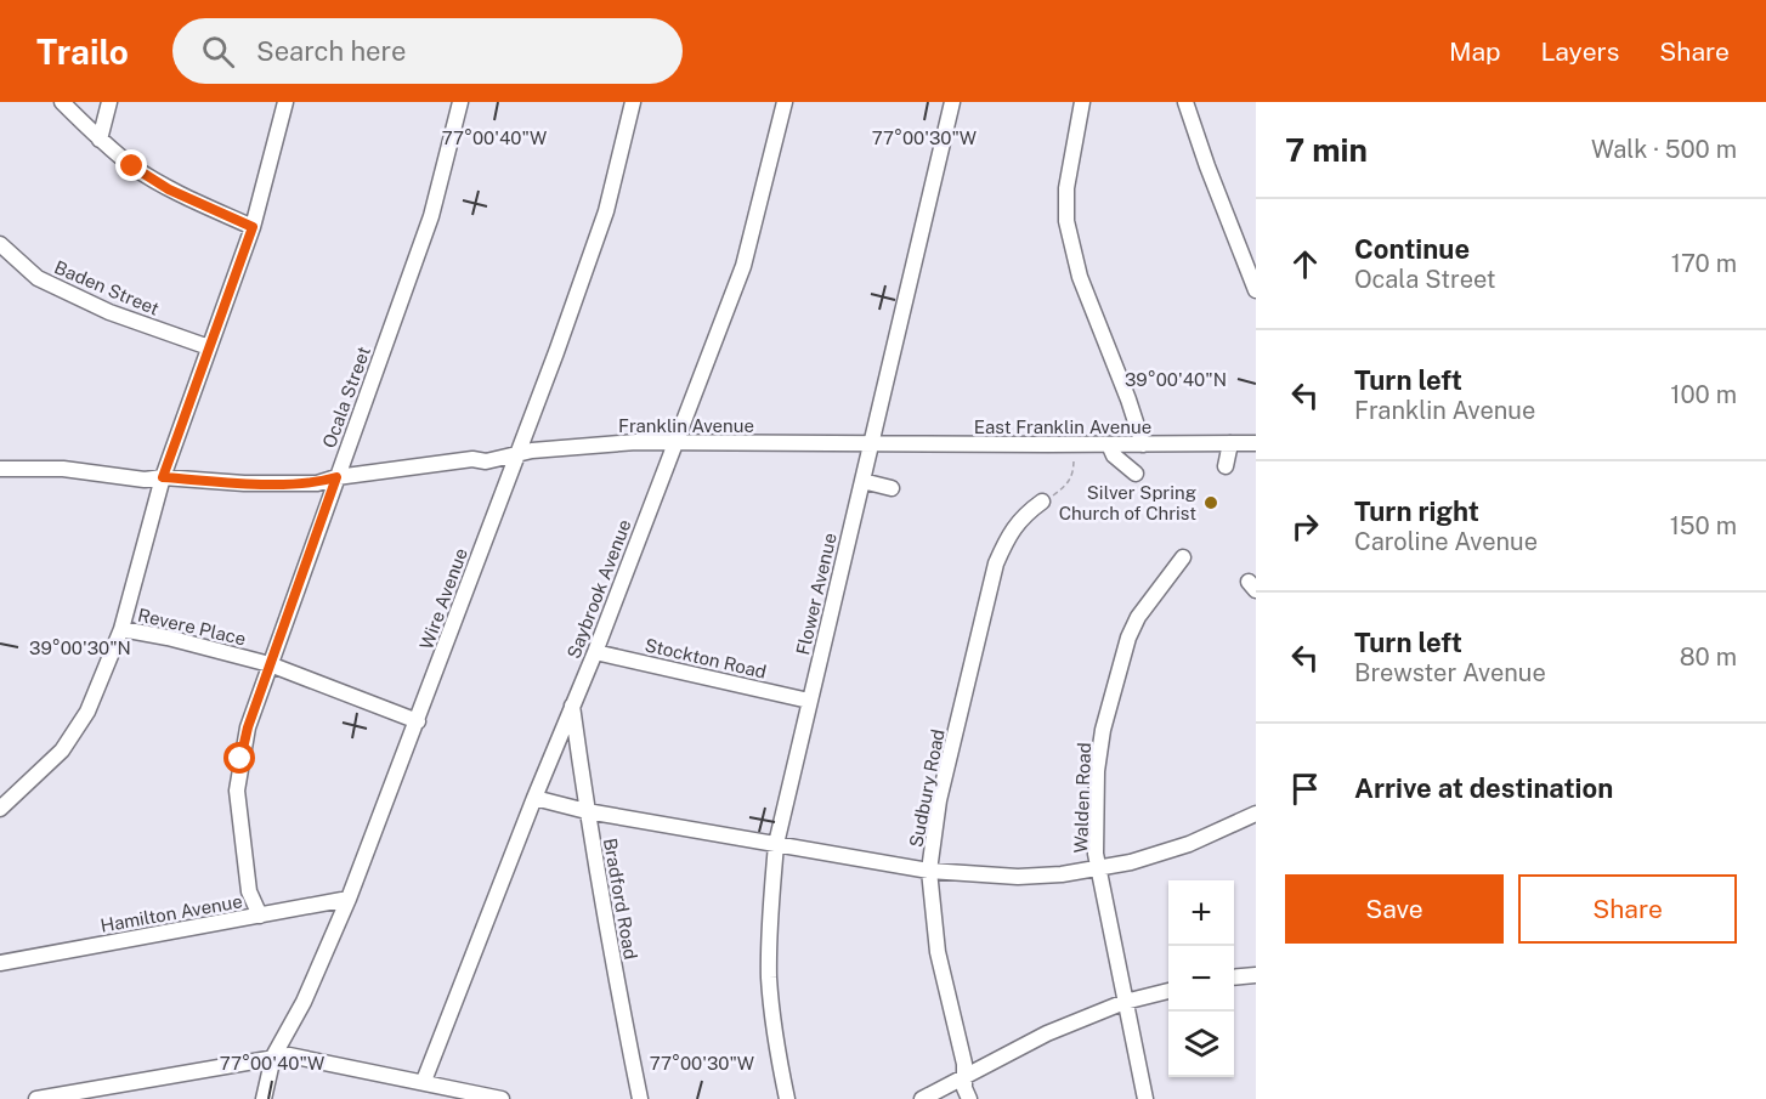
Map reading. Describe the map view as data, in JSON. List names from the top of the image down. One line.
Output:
{"streets":{"street":["Baden Street","Ocala Street","Franklin Avenue","East Franklin Avenue","Saybrook Avenue","Flower Avenue","Wire Avenue","Revere Place","Stockton Road","Sudbury Road","Walden Road","Bradford Road","Hamilton Avenue"]},"crossings":[["Ocala Street","Franklin Avenue"],["Ocala Street","Revere Place"],["Ocala Street","Hamilton Avenue"],["Franklin Avenue","East Franklin Avenue"],["Franklin Avenue","Saybrook Avenue"],["Franklin Avenue","Flower Avenue"],["Franklin Avenue","Wire Avenue"],["East Franklin Avenue","Flower Avenue"],["Saybrook Avenue","Stockton Road"],["Saybrook Avenue","Bradford Road"],["Flower Avenue","Stockton Road"],["Wire Avenue","Revere Place"],["Wire Avenue","Hamilton Avenue"]],"places":["Silver Spring Church of Christ"],"page":{"header":"Trailo","search":"Search here","nav":["Map","Layers","Share"],"heading":["7 min","Walk · 500 m"],"list":[["Continue","Ocala Street","170 m"],["Turn left","Franklin Avenue","100 m"],["Turn right","Caroline Avenue","150 m"],["Turn left","Brewster Avenue","80 m"],"Arrive at destination"],"buttons":["Save","Share"],"map_buttons":["+","−"]},"coordinates":["77°00'40\"W","77°00'30\"W","39°00'40\"N","39°00'30\"N"]}
